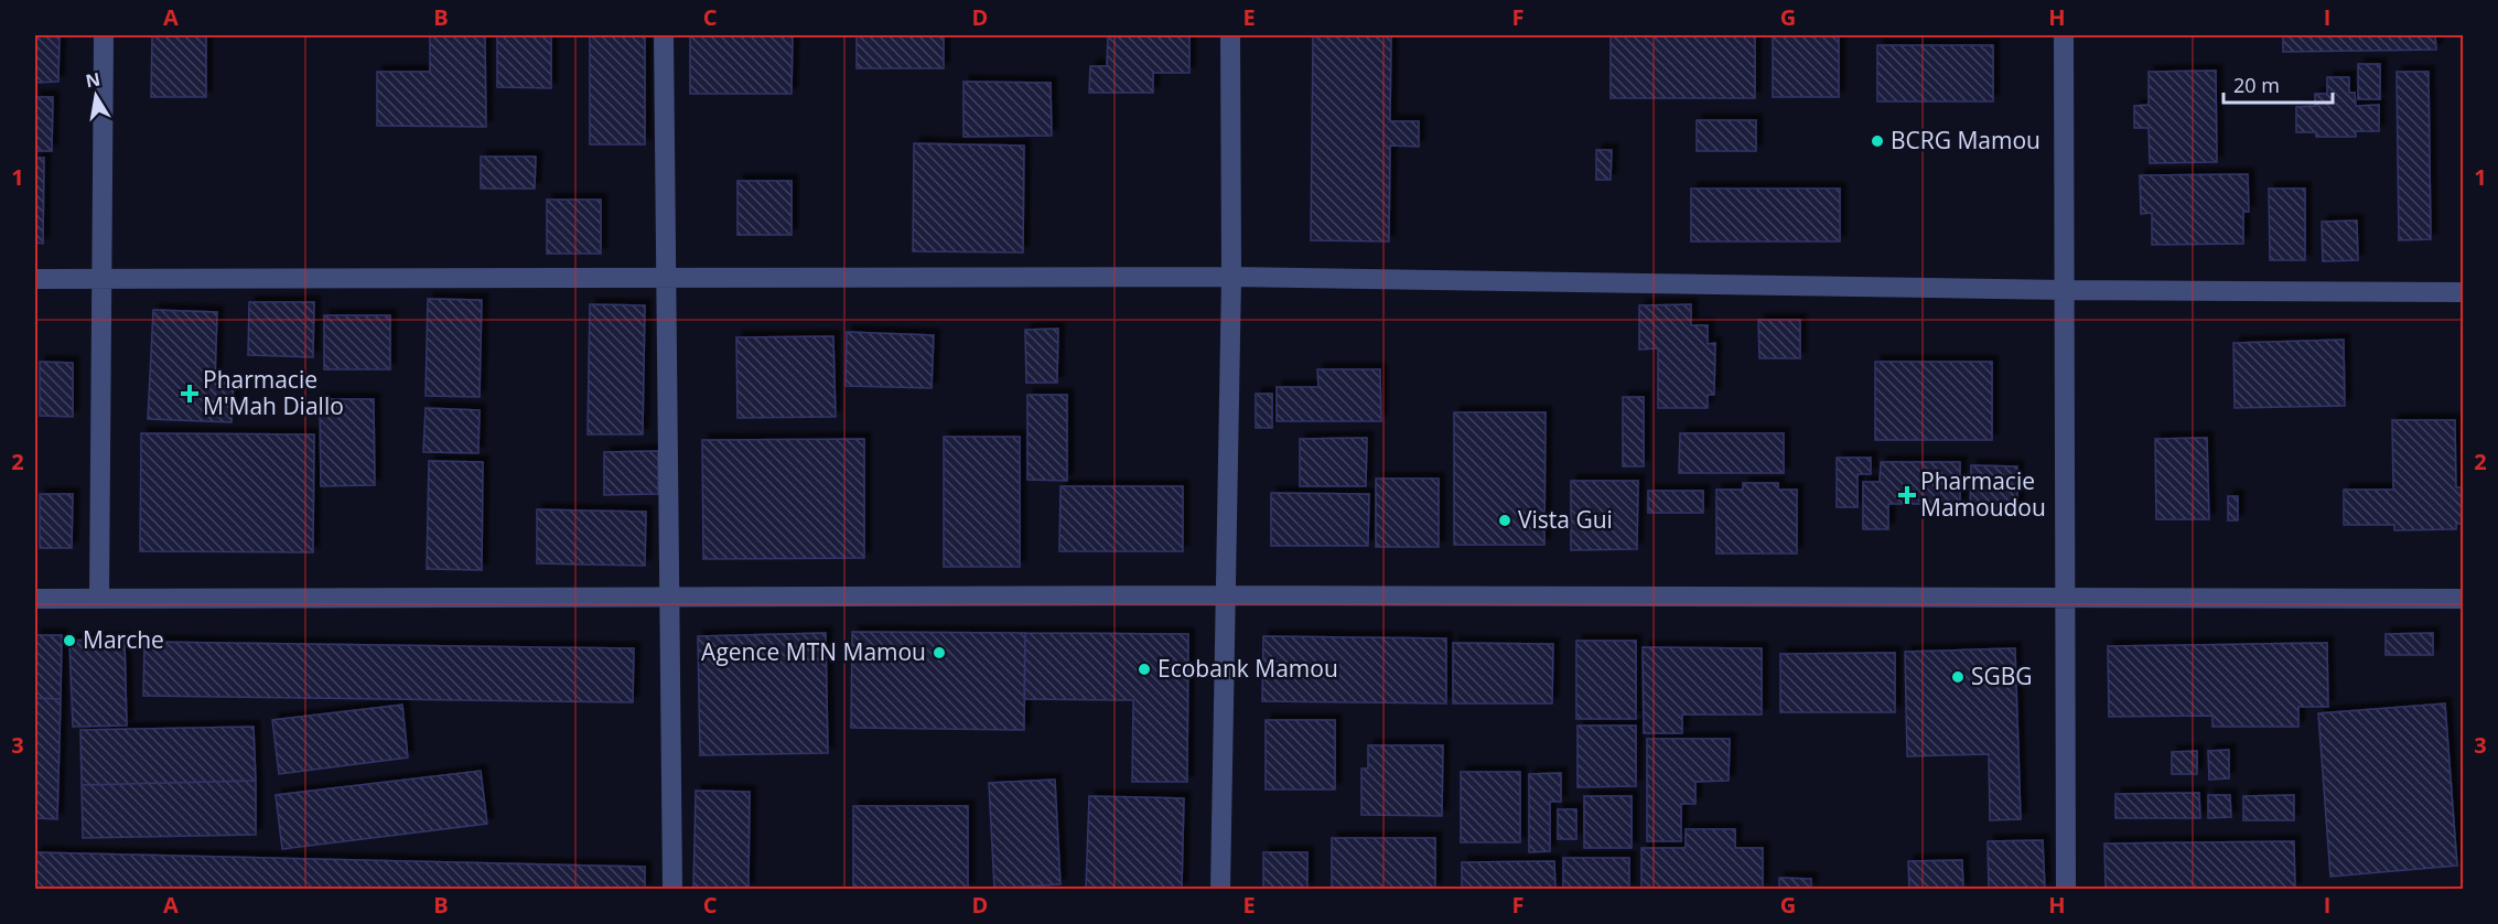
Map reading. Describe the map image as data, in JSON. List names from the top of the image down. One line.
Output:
{"places":{"other":["BCRG Mamou","Vista Gui","Marche","Agence MTN Mamou","Ecobank Mamou","SGBG"],"health":["Pharmacie M'Mah Diallo","Pharmacie Mamoudou"]},"scale_bar":"20 m","north":"top","grid":{"columns":["A","B","C","D","E","F","G","H","I"],"rows":["1","2","3"]}}
